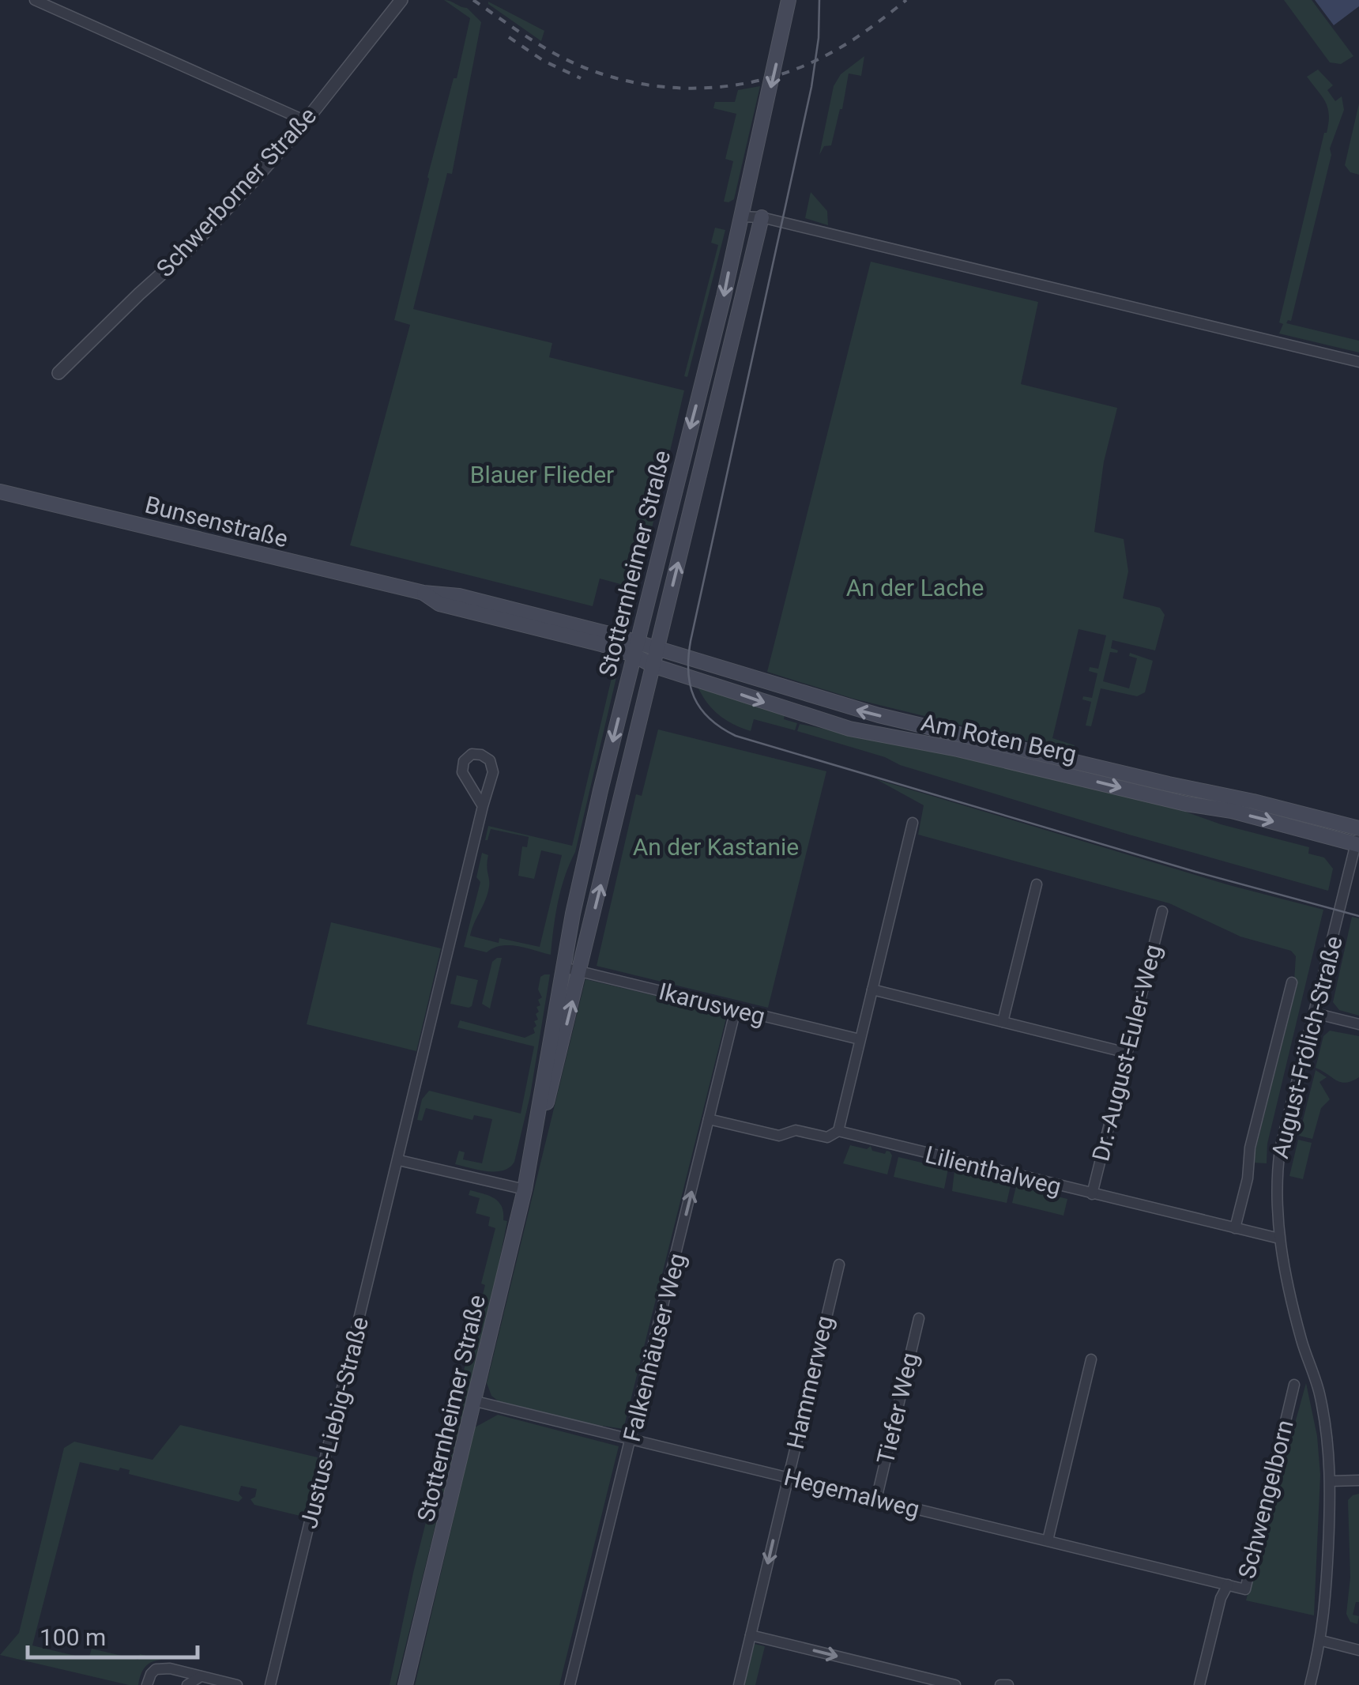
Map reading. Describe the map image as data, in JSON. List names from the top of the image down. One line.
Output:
{"streets":{"main road":["Bunsenstraße","Stotternheimer Straße","Am Roten Berg"],"street":["Schwerborner Straße","Ikarusweg","August-Frölich-Straße","Dr.-August-Euler-Weg","Lilienthalweg","Falkenhäuser Weg","Hammerweg","Tiefer Weg","Justus-Liebig-Straße","Hegemalweg","Schwengelborn"]},"crossings":[["Bunsenstraße","Stotternheimer Straße"],["Bunsenstraße","Am Roten Berg"],["Stotternheimer Straße","Am Roten Berg"],["Stotternheimer Straße","Ikarusweg"],["Stotternheimer Straße","Hegemalweg"],["Am Roten Berg","August-Frölich-Straße"],["Ikarusweg","Falkenhäuser Weg"],["August-Frölich-Straße","Lilienthalweg"],["Dr.-August-Euler-Weg","Lilienthalweg"],["Lilienthalweg","Falkenhäuser Weg"],["Falkenhäuser Weg","Hegemalweg"],["Hammerweg","Hegemalweg"],["Tiefer Weg","Hegemalweg"],["Hegemalweg","Schwengelborn"]],"one_way":["Falkenhäuser Weg","Hammerweg"],"parks":["Blauer Flieder","An der Lache","An der Kastanie"],"scale_bar":"100 m"}
